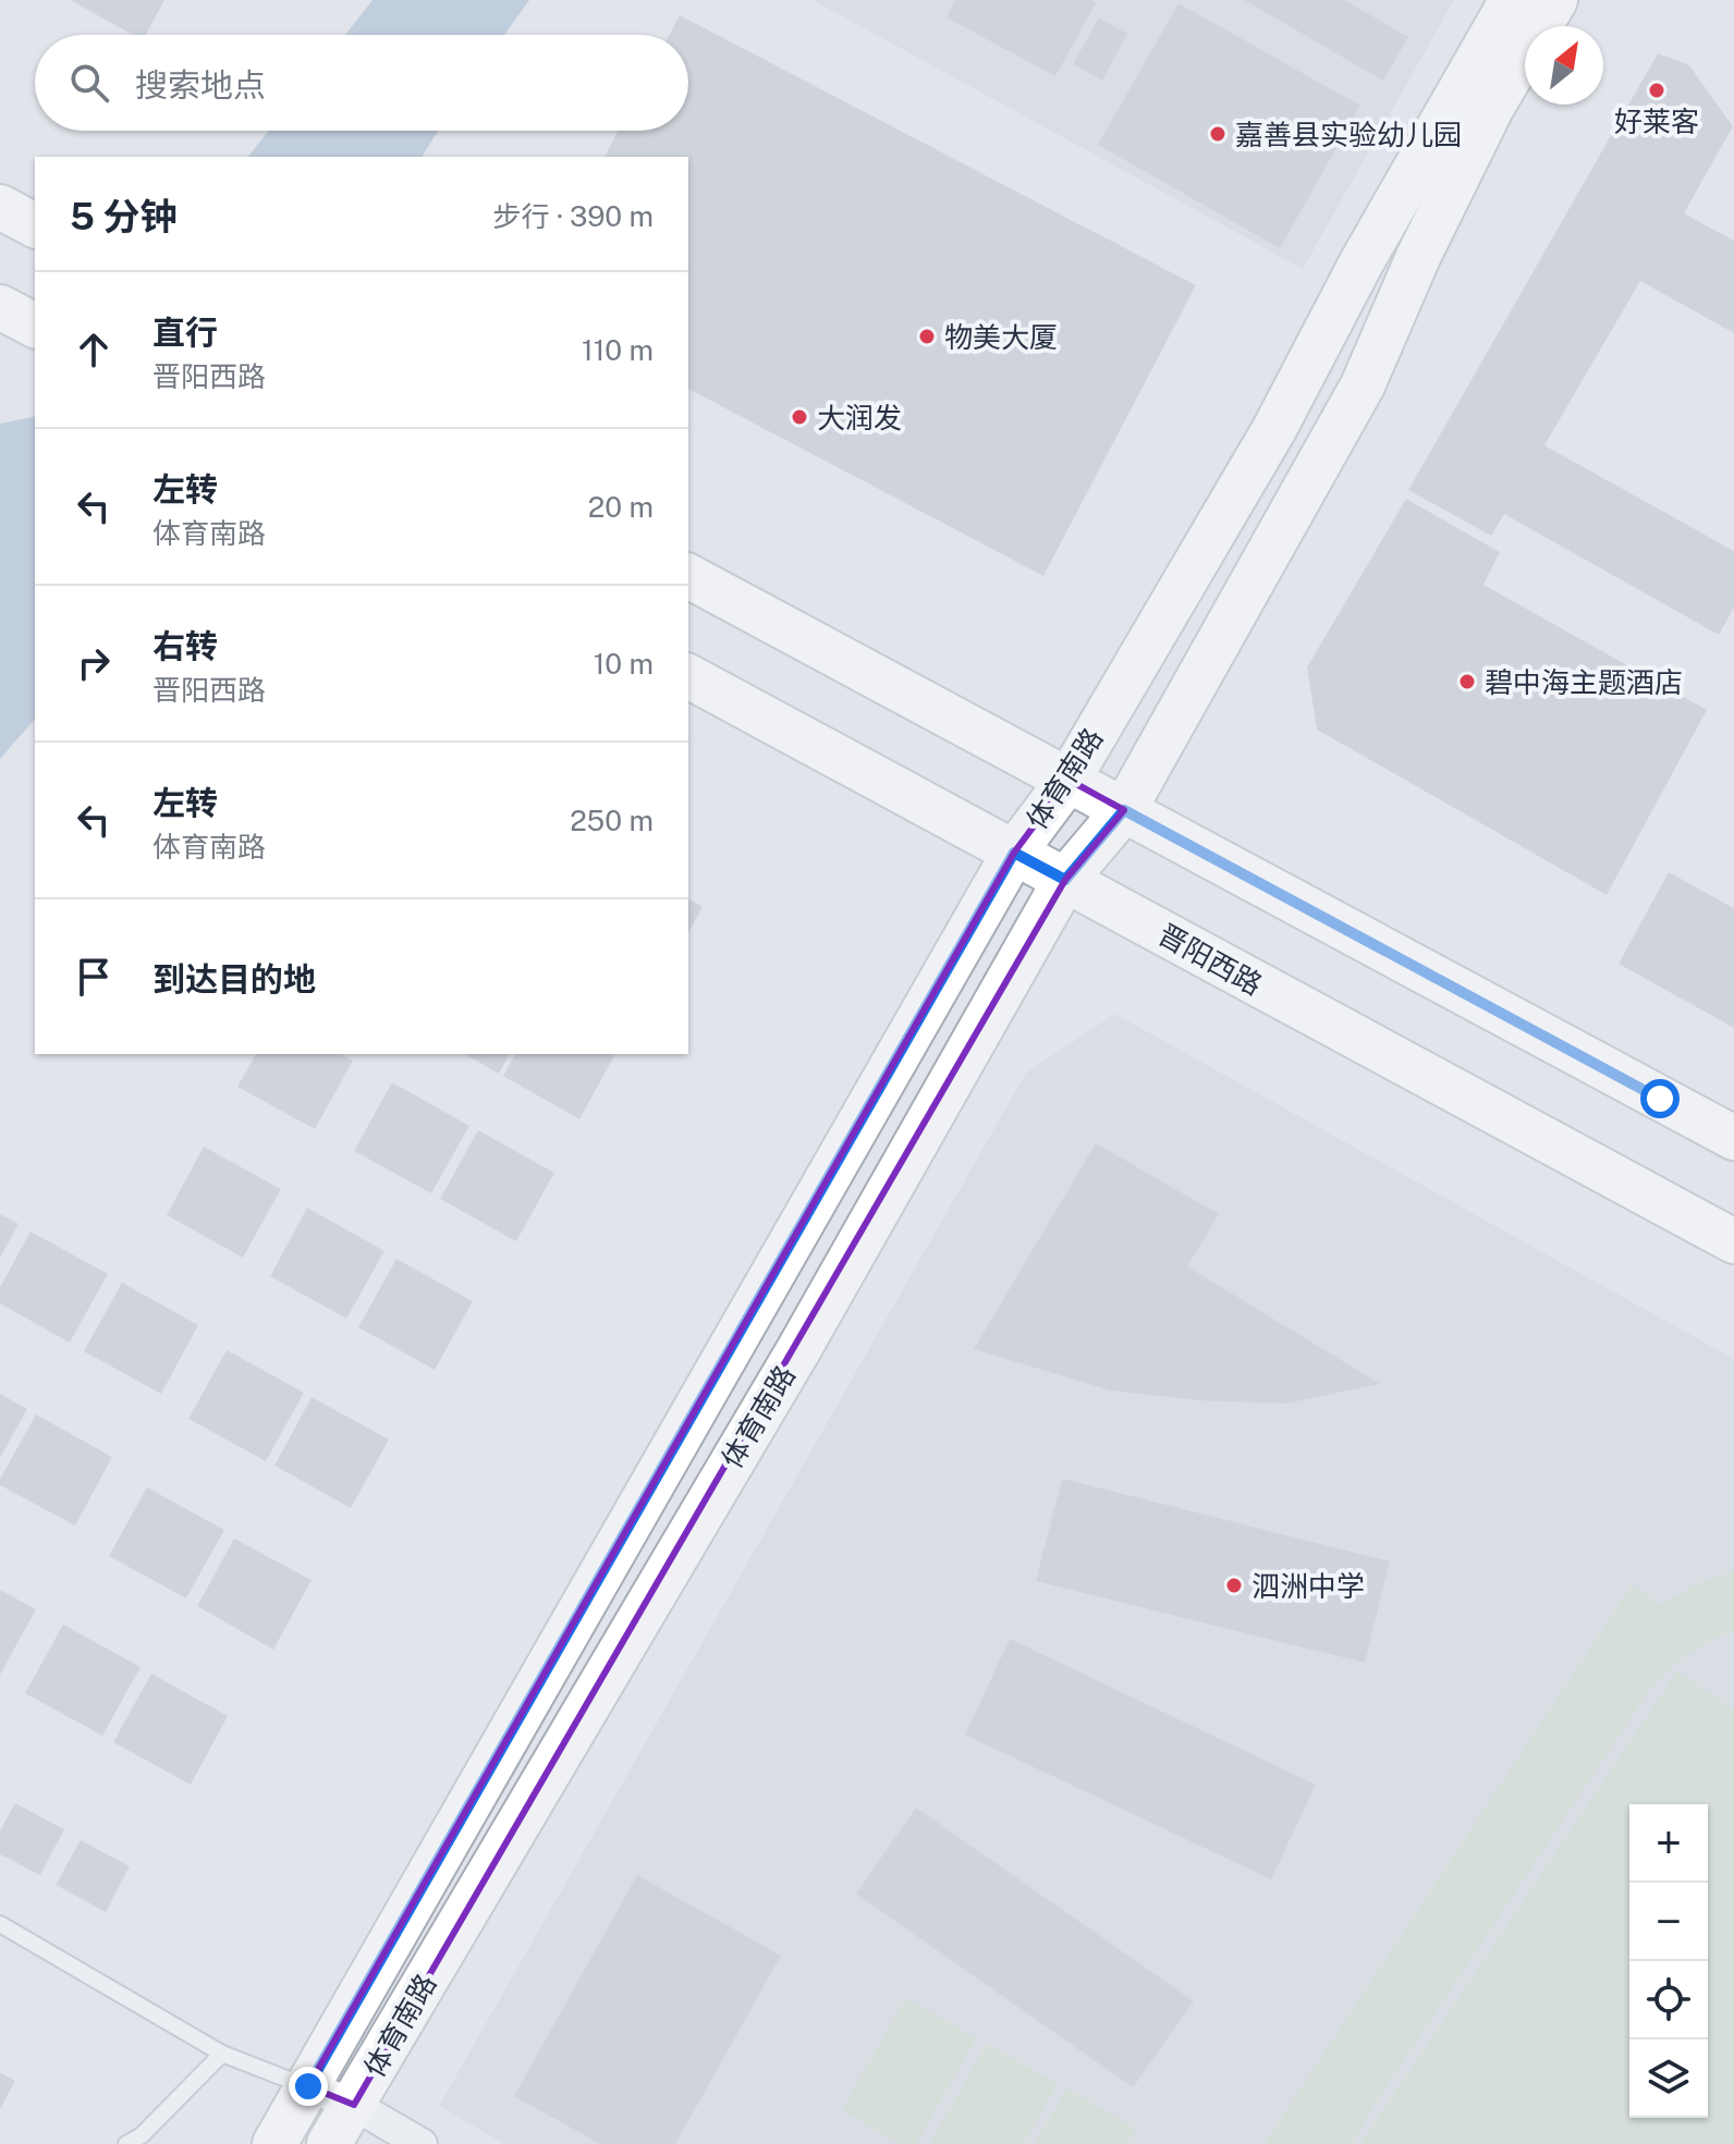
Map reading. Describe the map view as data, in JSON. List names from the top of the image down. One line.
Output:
{"streets":{"main road":["体育南路","晋阳西路"]},"crossings":[["体育南路","晋阳西路"]],"places":["好莱客","嘉善县实验幼儿园","物美大厦","大润发","碧中海主题酒店","泗洲中学"],"north":"top right","page":{"search":"搜索地点","heading":["5 分钟","步行 · 390 m"],"list":[["直行","晋阳西路","110 m"],["左转","体育南路","20 m"],["右转","晋阳西路","10 m"],["左转","体育南路","250 m"],"到达目的地"],"map_buttons":["+","−"]}}
